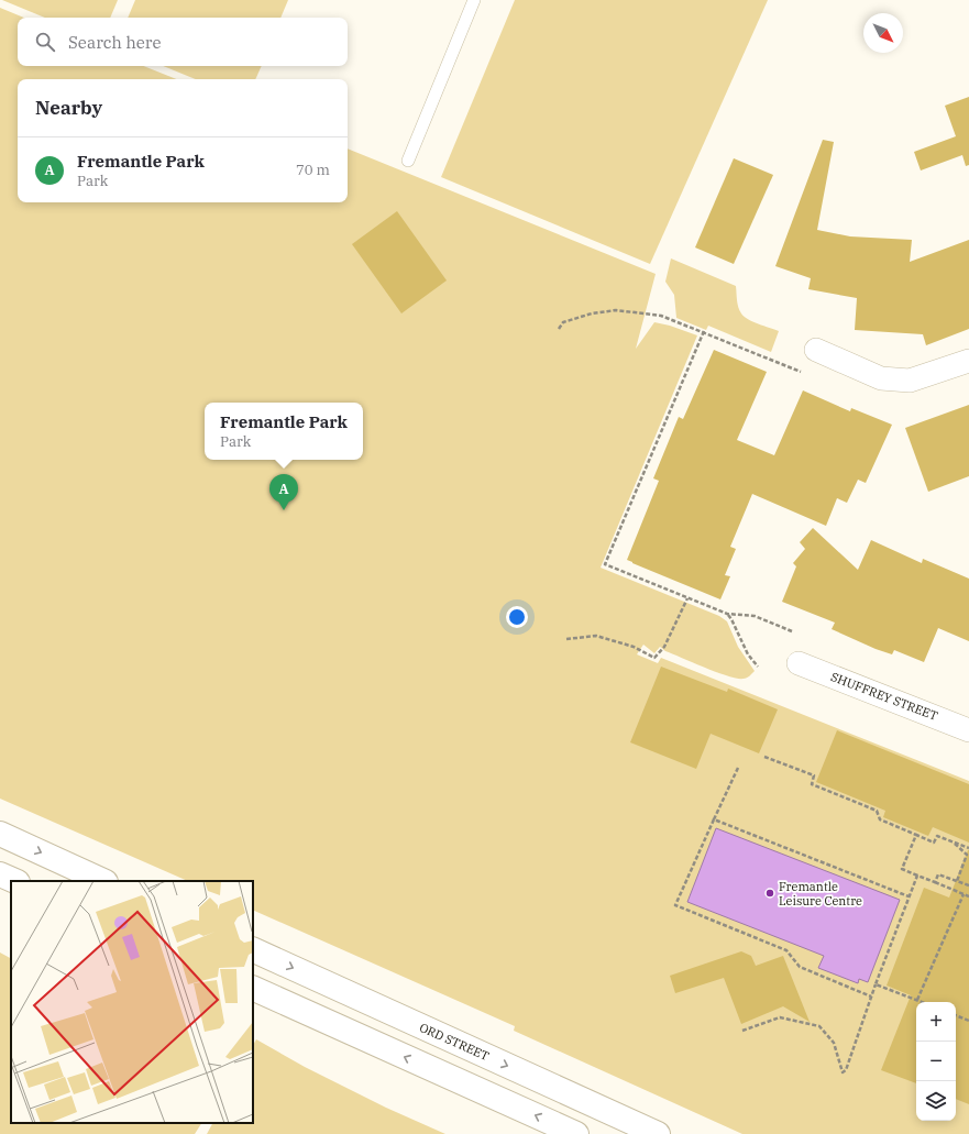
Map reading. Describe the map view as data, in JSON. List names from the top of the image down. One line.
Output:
{"streets":{"main road":["ORD STREET"],"street":["SHUFFREY STREET"]},"places":["Fremantle Leisure Centre"],"north":"bottom right","page":{"search":"Search here","heading":"Nearby","list":[{"mark":"A","name":"Fremantle Park","note":"Park","value":"70 m"}],"popup":["Fremantle Park","Park"],"pins":"A","map_buttons":["+","−"]}}
